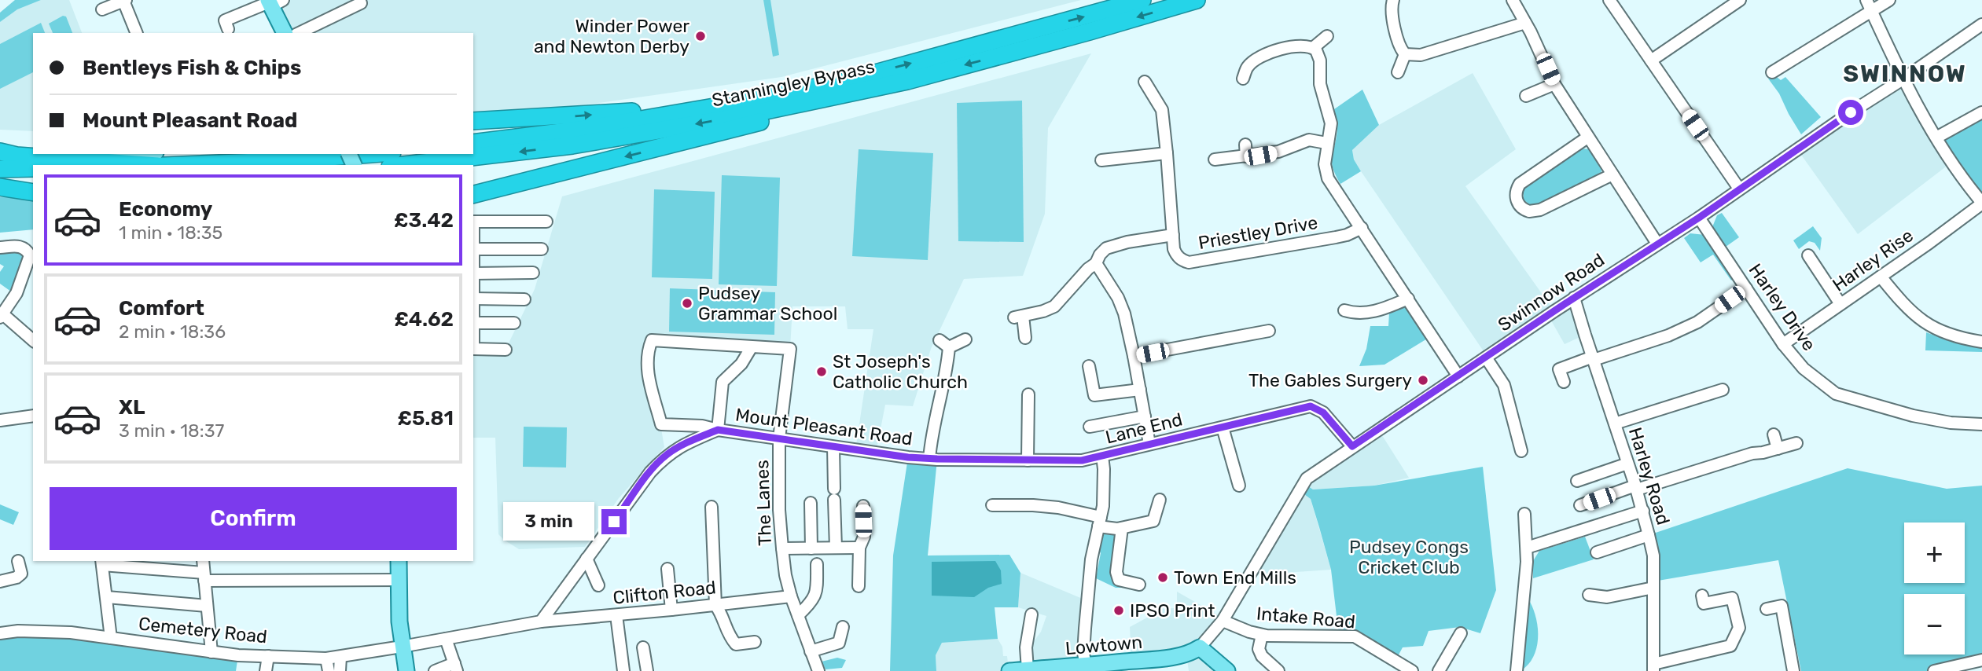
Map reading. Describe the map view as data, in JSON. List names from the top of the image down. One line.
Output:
{"streets":{"highway":["Stanningley Bypass"],"main road":["Lowtown"],"street":["Priestley Drive","Harley Rise","Swinnow Road","Harley Drive","Mount Pleasant Road","Lane End","Harley Road","The Lanes","Clifton Road","Intake Road","Cemetery Road"]},"crossings":[["Harley Rise","Harley Drive"],["Swinnow Road","Harley Drive"],["Swinnow Road","Lane End"],["Swinnow Road","Harley Road"],["Swinnow Road","Intake Road"],["Swinnow Road","Lowtown"],["Mount Pleasant Road","Lane End"],["Mount Pleasant Road","The Lanes"],["Mount Pleasant Road","Clifton Road"],["Lane End","Lowtown"],["The Lanes","Clifton Road"]],"districts":["SWINNOW"],"parks":["Pudsey Congs Cricket Club"],"places":["Winder Power and Newton Derby","Pudsey Grammar School","St Joseph's Catholic Church","The Gables Surgery","Town End Mills","IPSO Print"],"page":{"banner":["Bentleys Fish & Chips","Mount Pleasant Road"],"list":[{"name":"Economy","note":"1 min · 18:35","value":"£3.42"},{"name":"Comfort","note":"2 min · 18:36","value":"£4.62"},{"name":"XL","note":"3 min · 18:37","value":"£5.81"}],"buttons":"Confirm","bubble":"3 min","map_buttons":["+","−"]}}
